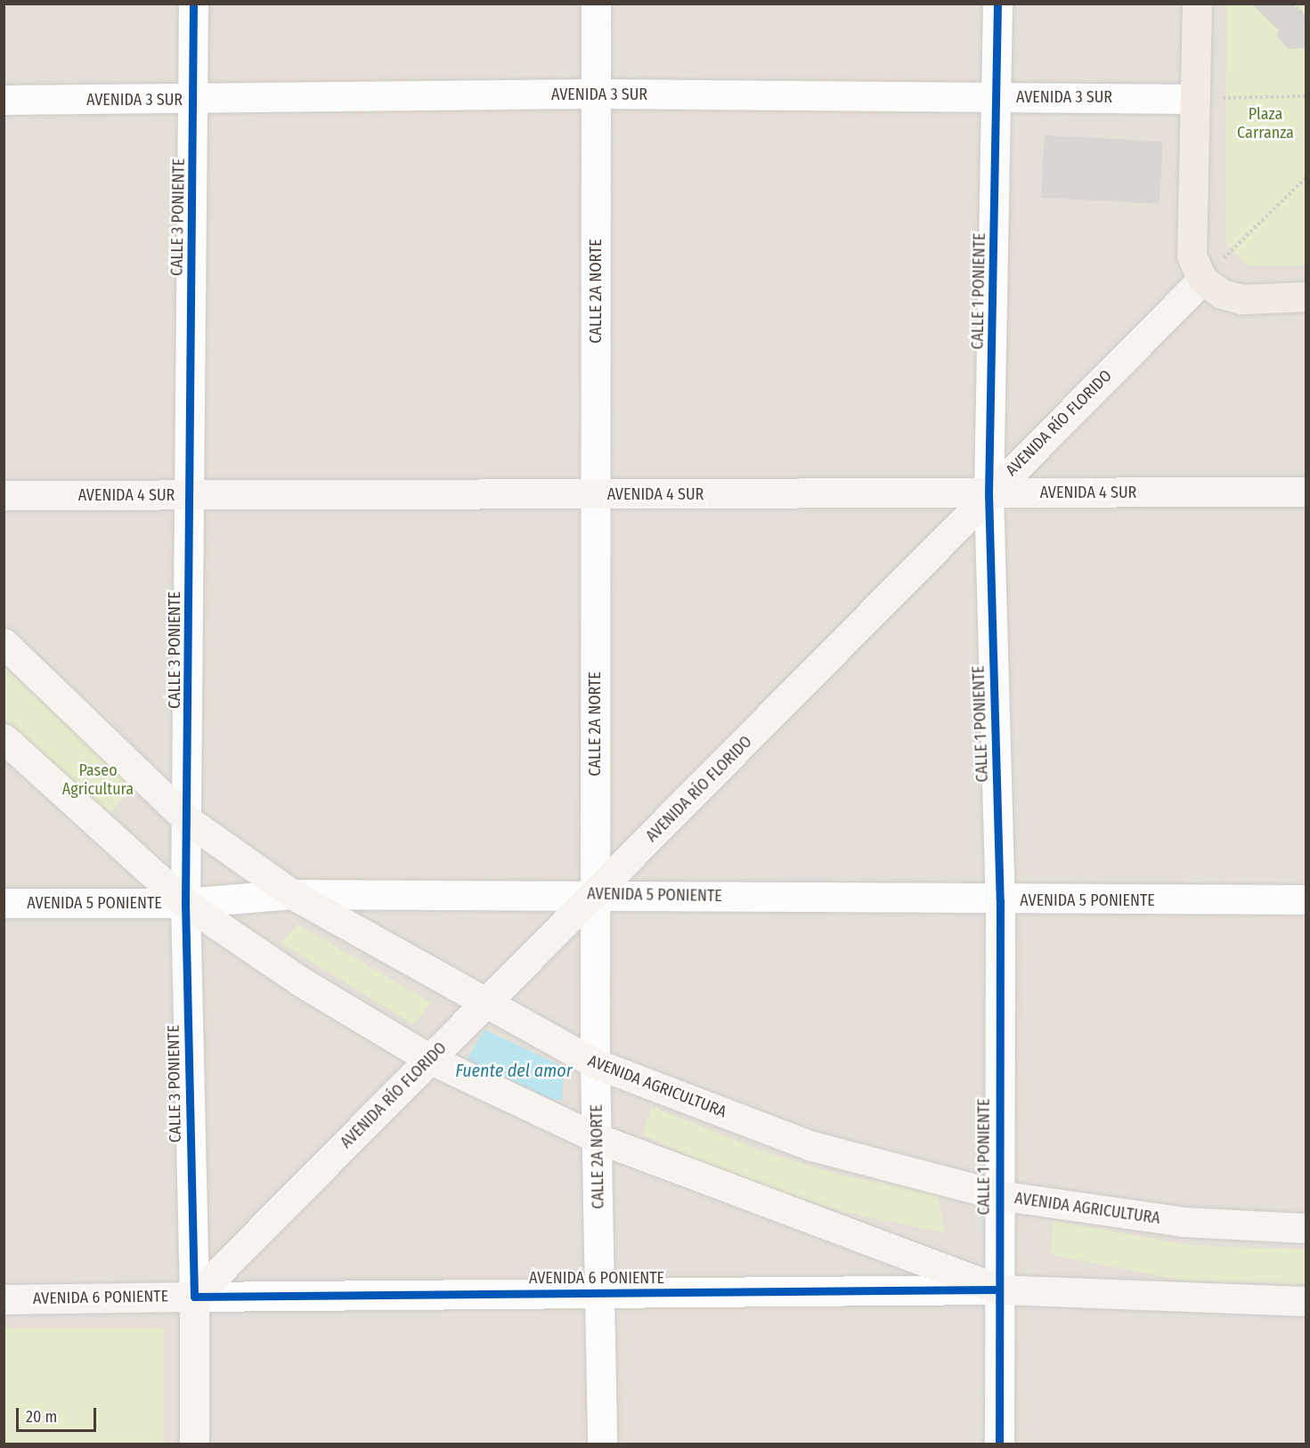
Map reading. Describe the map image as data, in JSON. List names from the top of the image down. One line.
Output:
{"streets":{"main road":["CALLE 3 PONIENTE","AVENIDA RÍO FLORIDO","AVENIDA 4 SUR","AVENIDA AGRICULTURA","AVENIDA 6 PONIENTE"],"street":["AVENIDA 3 SUR","CALLE 2A NORTE","CALLE 1 PONIENTE","AVENIDA 5 PONIENTE"]},"crossings":[["AVENIDA 3 SUR","CALLE 3 PONIENTE"],["AVENIDA 3 SUR","CALLE 2A NORTE"],["AVENIDA 3 SUR","CALLE 1 PONIENTE"],["CALLE 3 PONIENTE","AVENIDA RÍO FLORIDO"],["CALLE 3 PONIENTE","AVENIDA 4 SUR"],["CALLE 3 PONIENTE","AVENIDA 5 PONIENTE"],["CALLE 3 PONIENTE","AVENIDA AGRICULTURA"],["CALLE 3 PONIENTE","AVENIDA 6 PONIENTE"],["CALLE 2A NORTE","AVENIDA RÍO FLORIDO"],["CALLE 2A NORTE","AVENIDA 4 SUR"],["CALLE 2A NORTE","AVENIDA 5 PONIENTE"],["CALLE 2A NORTE","AVENIDA AGRICULTURA"],["CALLE 2A NORTE","AVENIDA 6 PONIENTE"],["CALLE 1 PONIENTE","AVENIDA RÍO FLORIDO"],["CALLE 1 PONIENTE","AVENIDA 4 SUR"],["CALLE 1 PONIENTE","AVENIDA 5 PONIENTE"],["CALLE 1 PONIENTE","AVENIDA AGRICULTURA"],["CALLE 1 PONIENTE","AVENIDA 6 PONIENTE"],["AVENIDA RÍO FLORIDO","AVENIDA 4 SUR"],["AVENIDA RÍO FLORIDO","AVENIDA 5 PONIENTE"],["AVENIDA RÍO FLORIDO","AVENIDA AGRICULTURA"],["AVENIDA RÍO FLORIDO","AVENIDA 6 PONIENTE"],["AVENIDA 5 PONIENTE","AVENIDA AGRICULTURA"]],"water":["Fuente del amor"],"parks":["Plaza Carranza","Paseo Agricultura"],"scale_bar":"20 m"}
